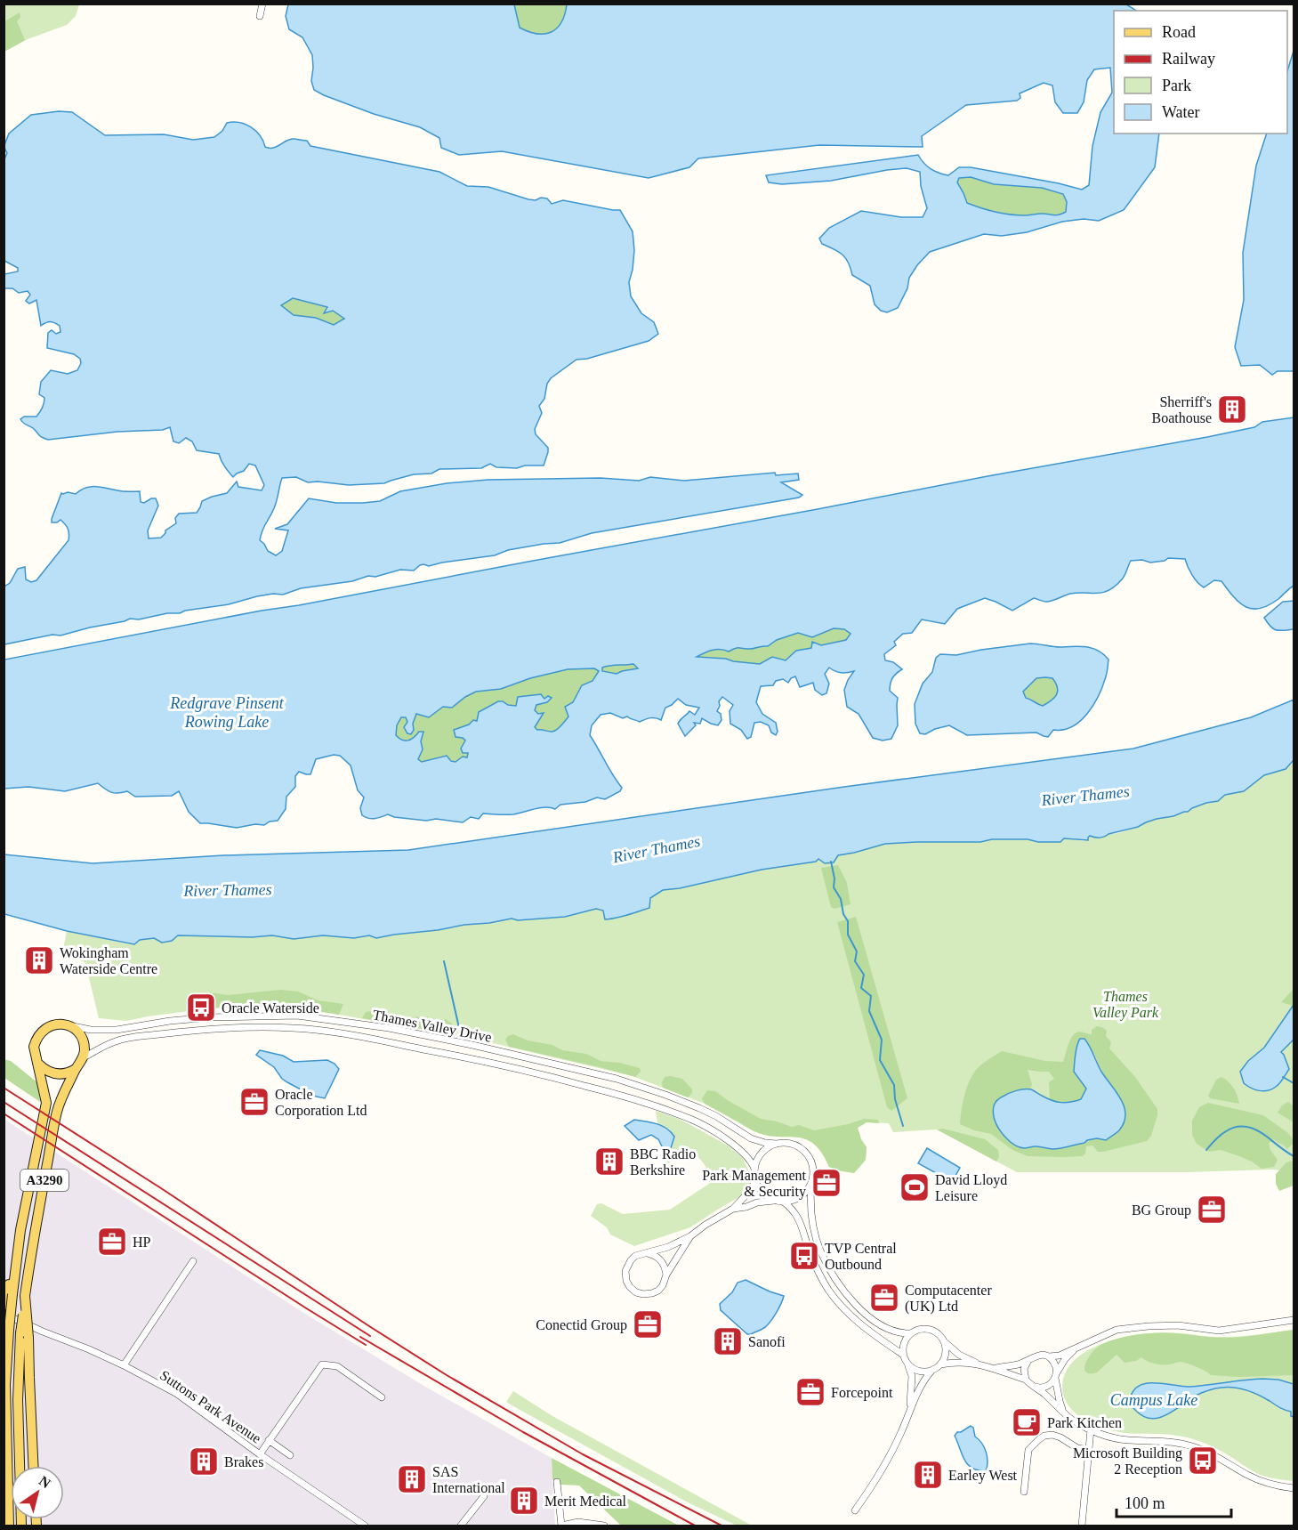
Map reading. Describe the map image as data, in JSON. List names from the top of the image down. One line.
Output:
{"streets":{"main road":["A3290"],"street":["Thames Valley Drive","Suttons Park Avenue"]},"crossings":[["Thames Valley Drive","A3290"]],"water":["Redgrave Pinsent Rowing Lake","River Thames","Campus Lake"],"parks":["Thames Valley Park"],"places":{"building":["Sherriff's Boathouse","Wokingham Waterside Centre","BBC Radio Berkshire","Sanofi","Brakes","Earley West","SAS International","Merit Medical"],"bus stop":["Oracle Waterside","TVP Central Outbound","Microsoft Building 2 Reception"],"office":["Oracle Corporation Ltd","Park Management & Security","BG Group","HP","Computacenter (UK) Ltd","Conectid Group","Forcepoint"],"sports":["David Lloyd Leisure"],"cafe":["Park Kitchen"]},"legend":["Road","Railway","Park","Water"],"scale_bar":"100 m","north":"top right"}
